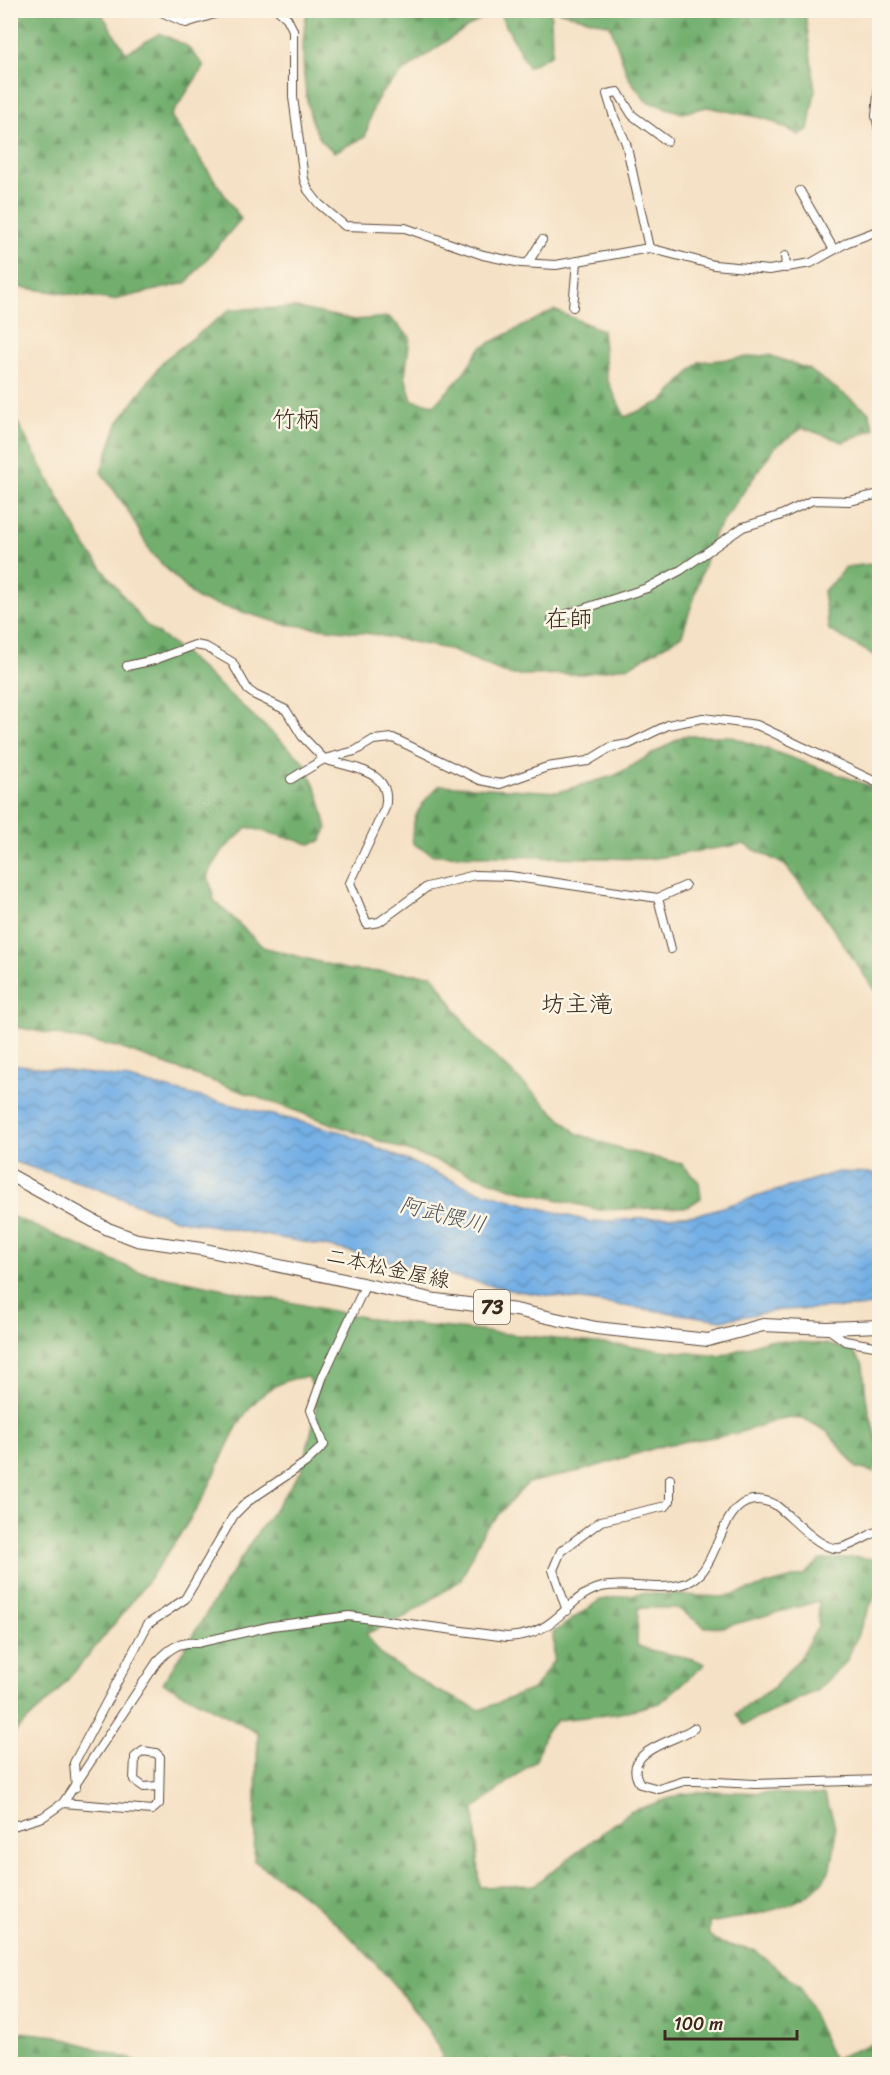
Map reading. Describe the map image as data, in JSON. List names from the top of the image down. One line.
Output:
{"streets":{"main road":["二本松金屋線","73"]},"districts":["竹柄","在師","坊主滝"],"water":["阿武隈川"],"scale_bar":"100 m"}
